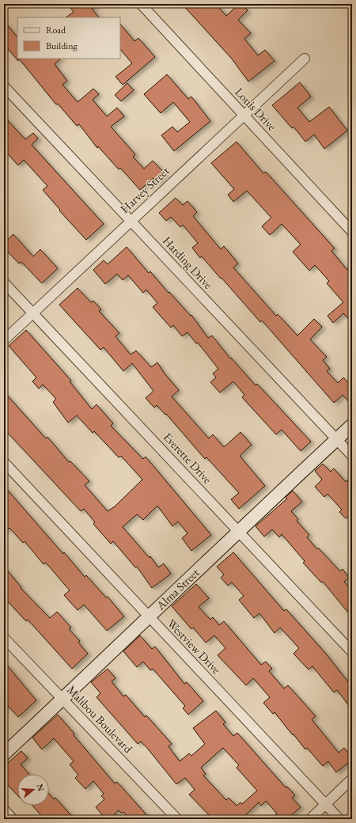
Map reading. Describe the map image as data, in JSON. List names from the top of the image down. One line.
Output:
{"streets":{"street":["Louis Drive","Harvey Street","Harding Drive","Everette Drive","Alma Street","Westview Drive","Malibou Boulevard"]},"crossings":[["Louis Drive","Harvey Street"],["Harvey Street","Harding Drive"],["Harvey Street","Everette Drive"],["Harding Drive","Alma Street"],["Everette Drive","Alma Street"],["Alma Street","Westview Drive"],["Alma Street","Malibou Boulevard"]],"legend":["Road","Building"],"north":"right"}
